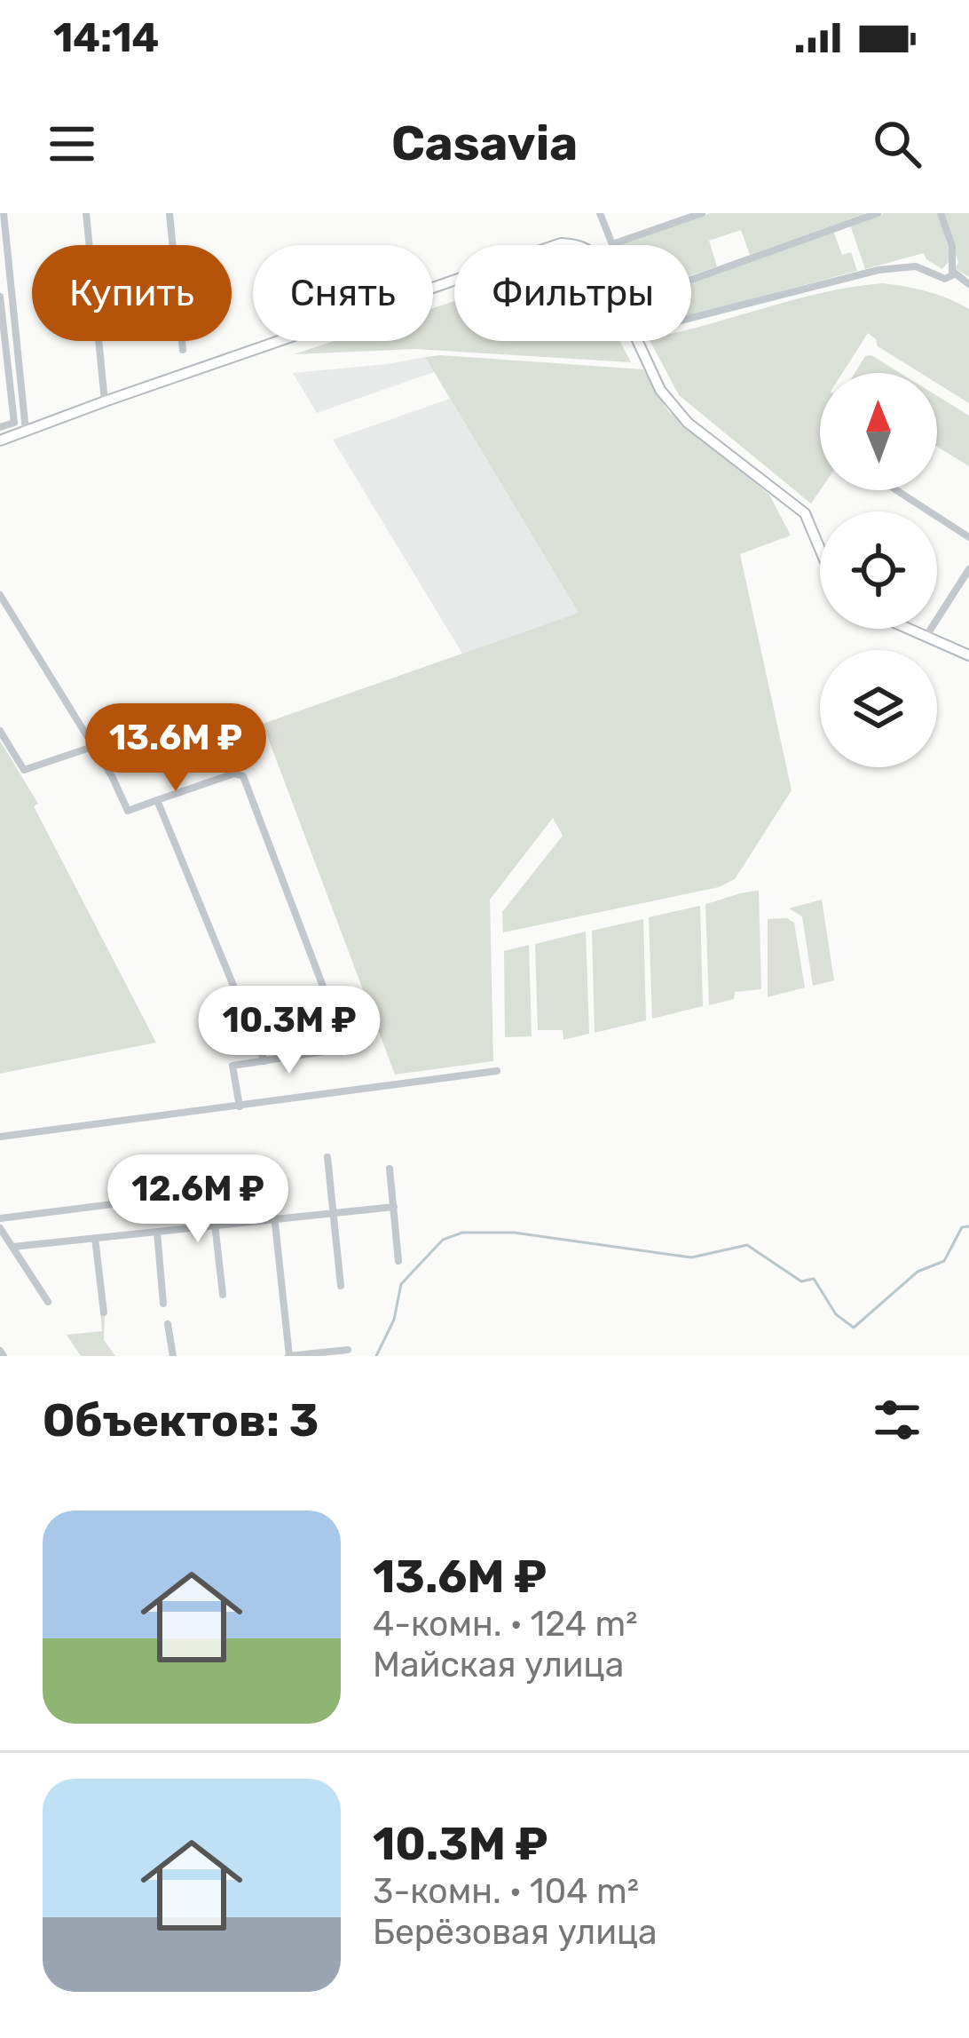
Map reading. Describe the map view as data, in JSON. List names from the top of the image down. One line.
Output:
{"north":"top","page":{"status":"14:14","header":"Casavia","chip":["Купить","Снять","Фильтры"],"price":["13.6M ₽","10.3M ₽","12.6M ₽"],"heading":"Объектов: 3","list":[{"name":"13.6M ₽","note":"4-комн. · 124 m² · Майская улица"},{"name":"10.3M ₽","note":"3-комн. · 104 m² · Берёзовая улица"}]}}
